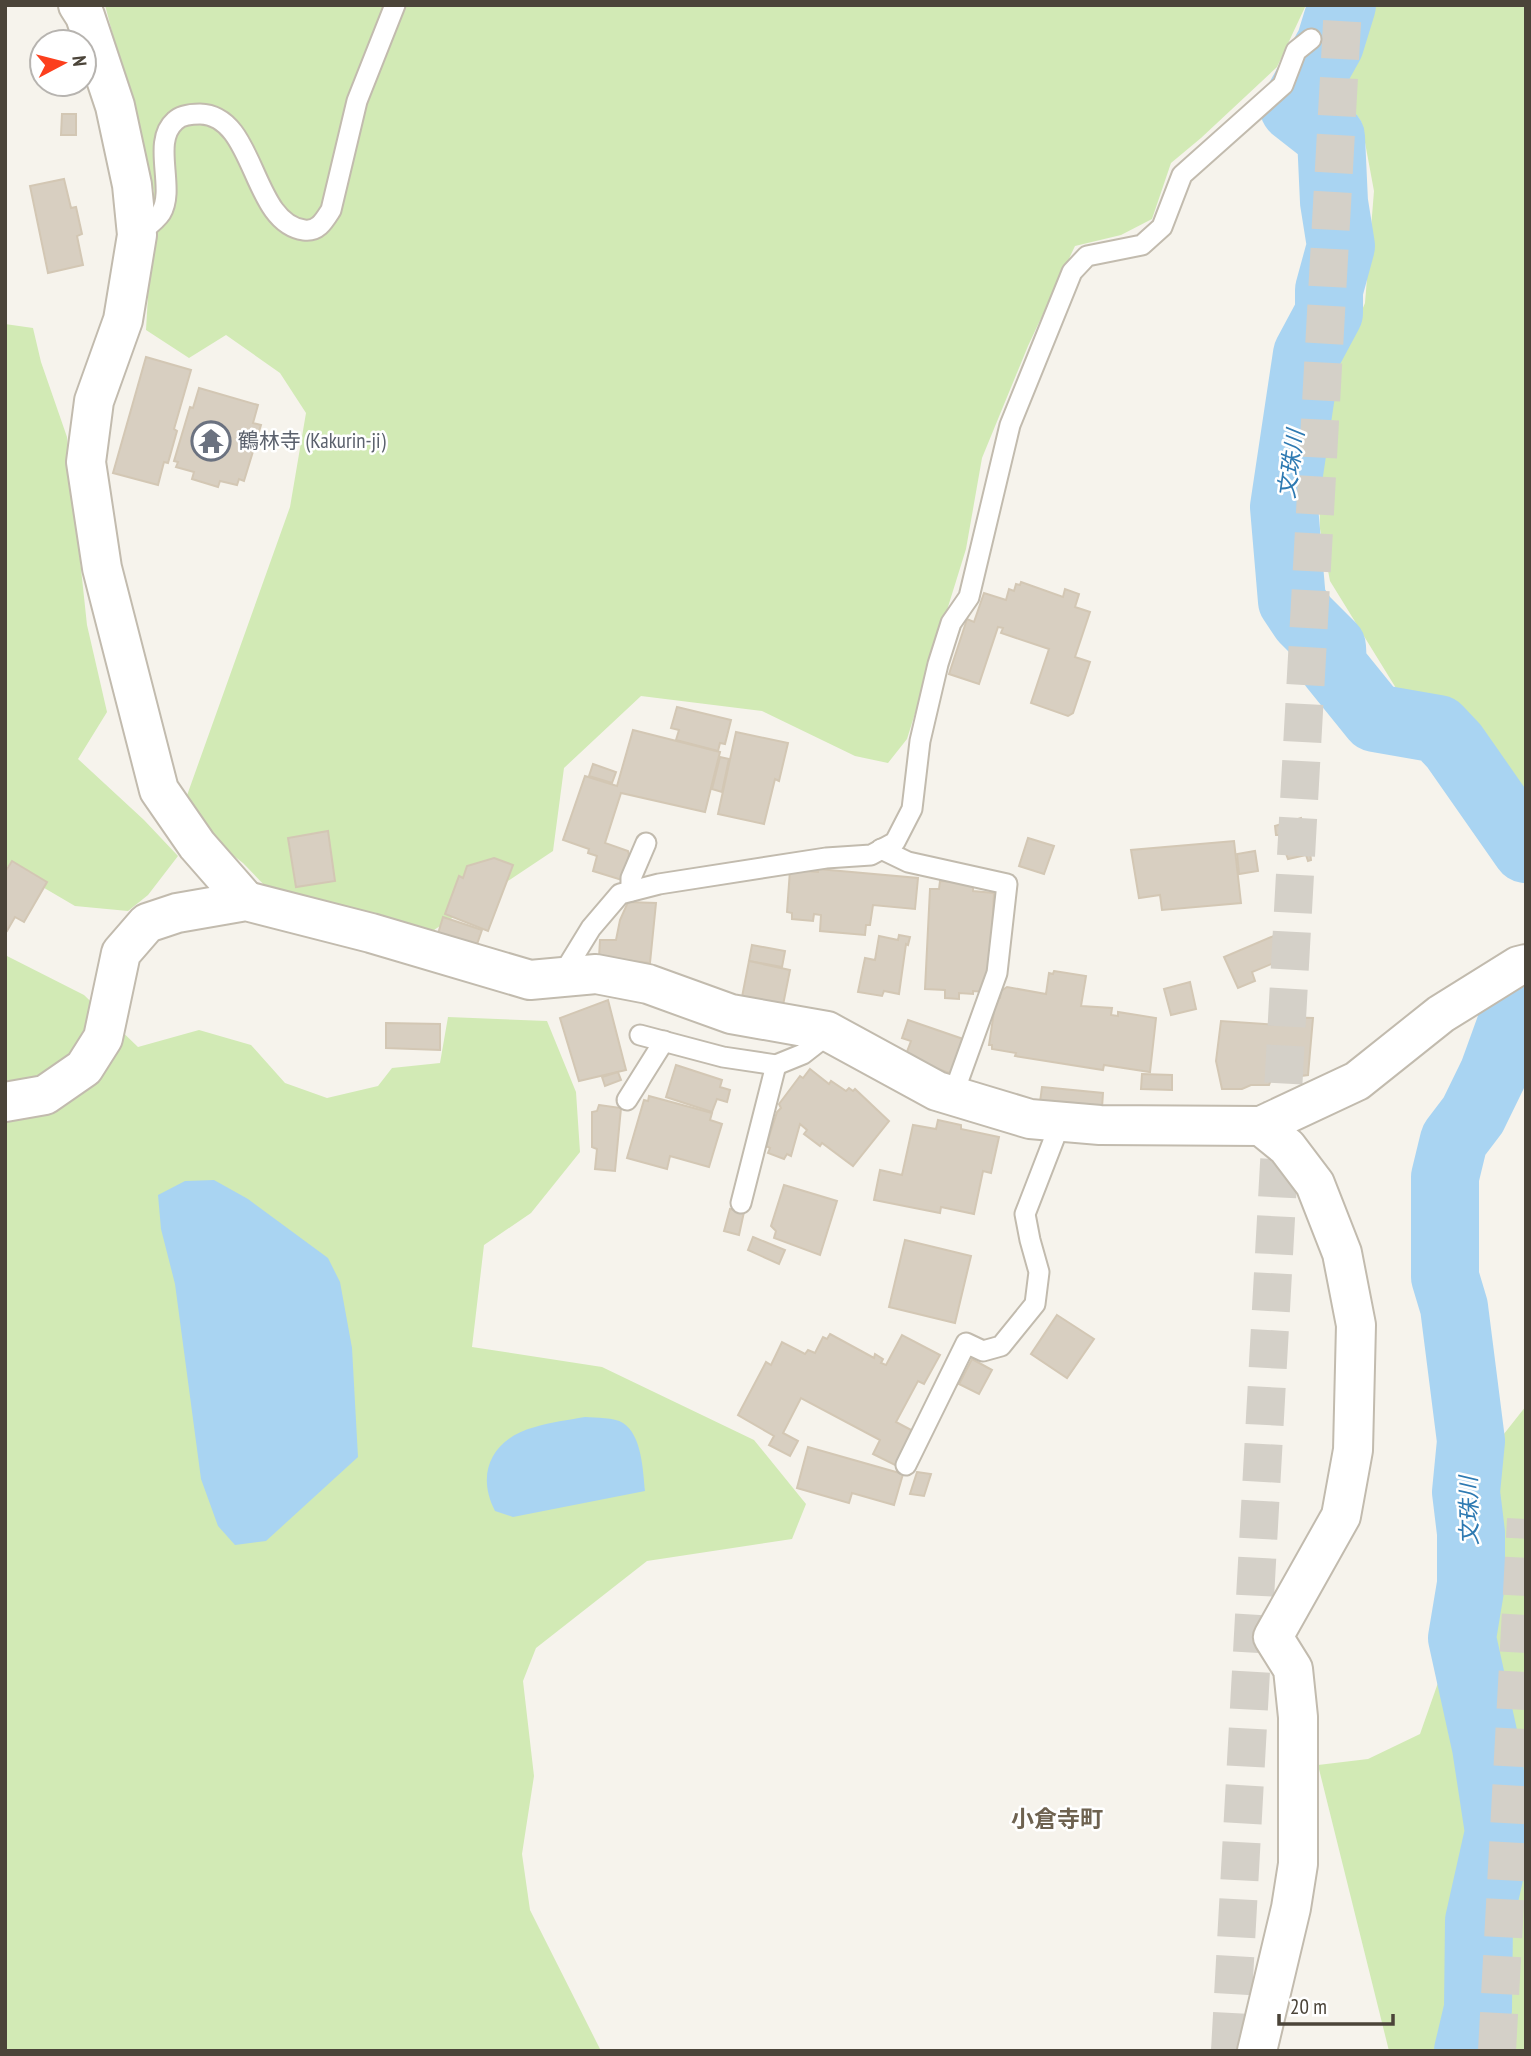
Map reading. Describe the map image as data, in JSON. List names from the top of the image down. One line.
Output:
{"districts":["小倉寺町"],"water":["文珠川"],"places":{"temple":["鶴林寺 (Kakurin-ji)"]},"scale_bar":"20 m","north":"right"}
